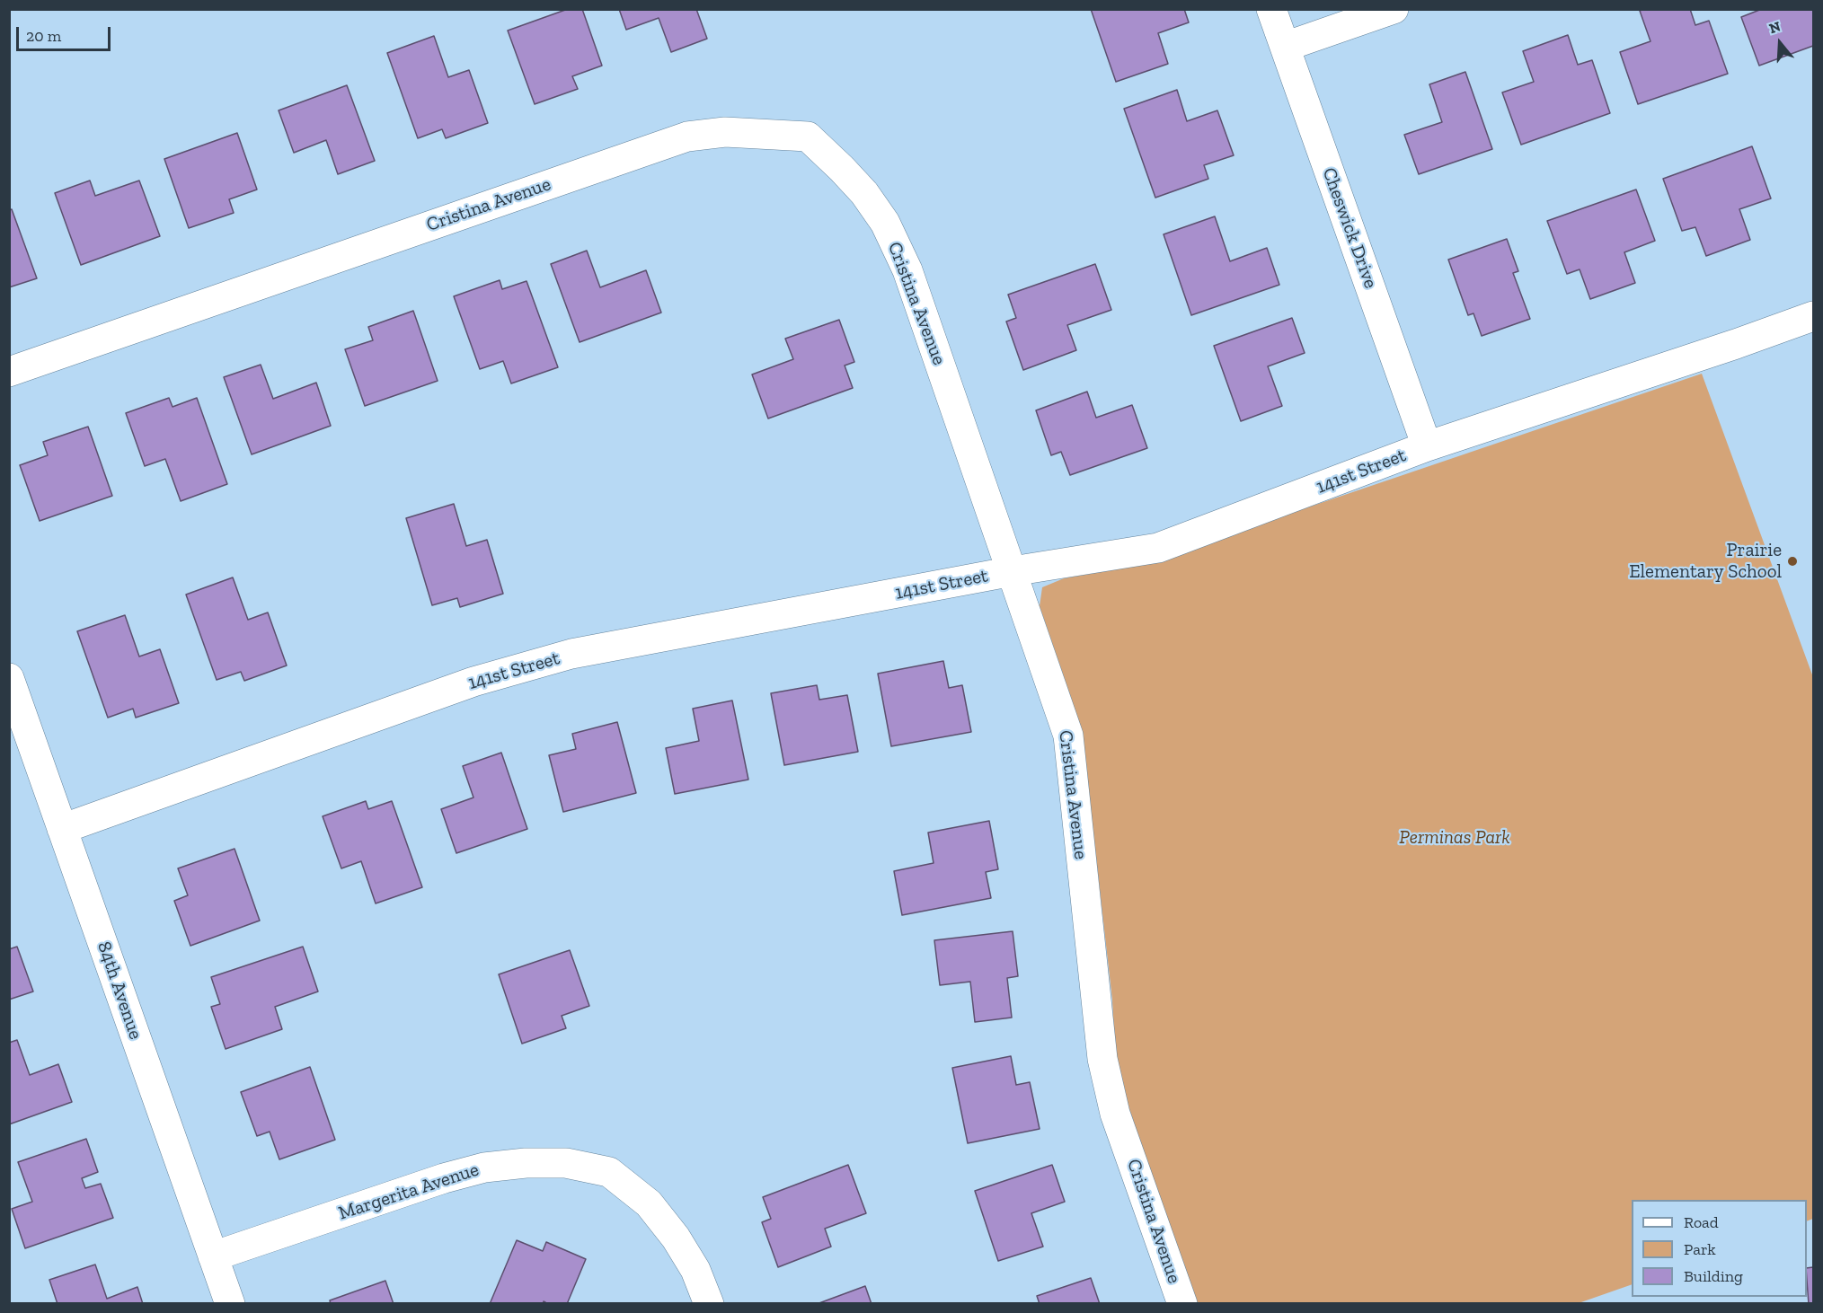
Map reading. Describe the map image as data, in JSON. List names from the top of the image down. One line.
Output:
{"streets":{"street":["Cristina Avenue","Cheswick Drive","141st Street","84th Avenue","Margerita Avenue"]},"crossings":[["Cristina Avenue","141st Street"],["Cheswick Drive","141st Street"],["141st Street","84th Avenue"],["84th Avenue","Margerita Avenue"]],"parks":["Perminas Park"],"places":["Prairie Elementary School"],"legend":["Road","Park","Building"],"scale_bar":"20 m","north":"top"}
